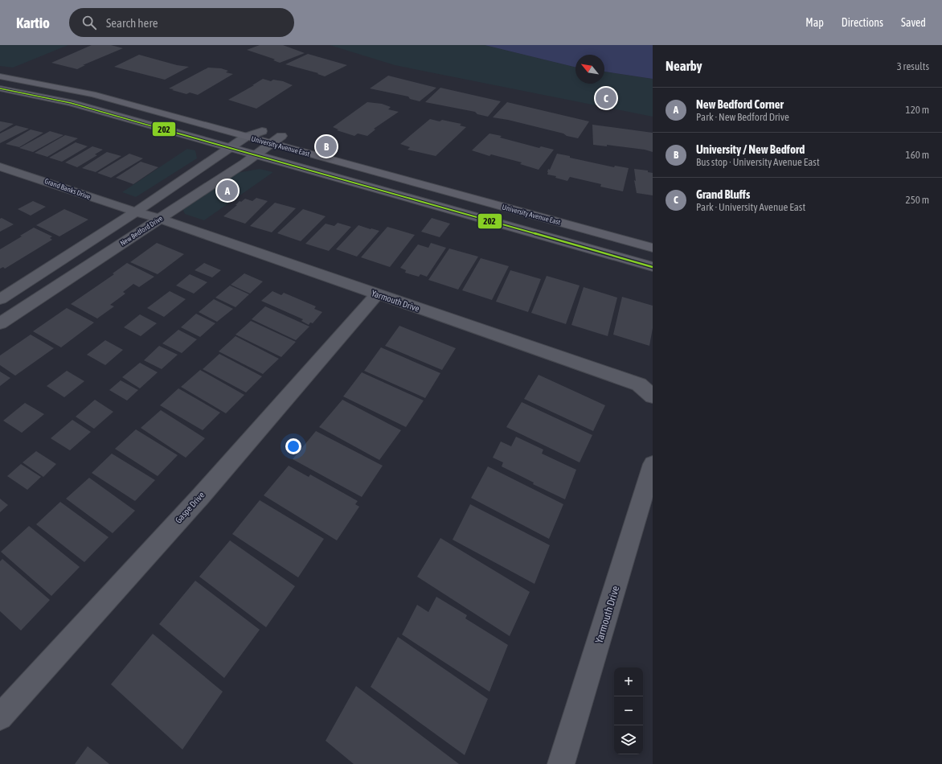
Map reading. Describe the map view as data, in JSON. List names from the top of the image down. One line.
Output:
{"streets":{"main road":["University Avenue East"],"street":["Grand Banks Drive","New Bedford Drive","Yarmouth Drive","Gaspe Drive"]},"crossings":[["University Avenue East","New Bedford Drive"],["Grand Banks Drive","Yarmouth Drive"],["New Bedford Drive","Yarmouth Drive"],["Yarmouth Drive","Gaspe Drive"]],"lines":["transit line 202"],"north":"top left","page":{"header":"Kartio","search":"Search here","nav":["Map","Directions","Saved"],"heading":["Nearby","3 results"],"pins":["C","B","A"],"list":[{"mark":"A","name":"New Bedford Corner","note":"Park · New Bedford Drive","value":"120 m"},{"mark":"B","name":"University / New Bedford","note":"Bus stop · University Avenue East","value":"160 m"},{"mark":"C","name":"Grand Bluffs","note":"Park · University Avenue East","value":"250 m"}],"map_buttons":["+","−"]}}
